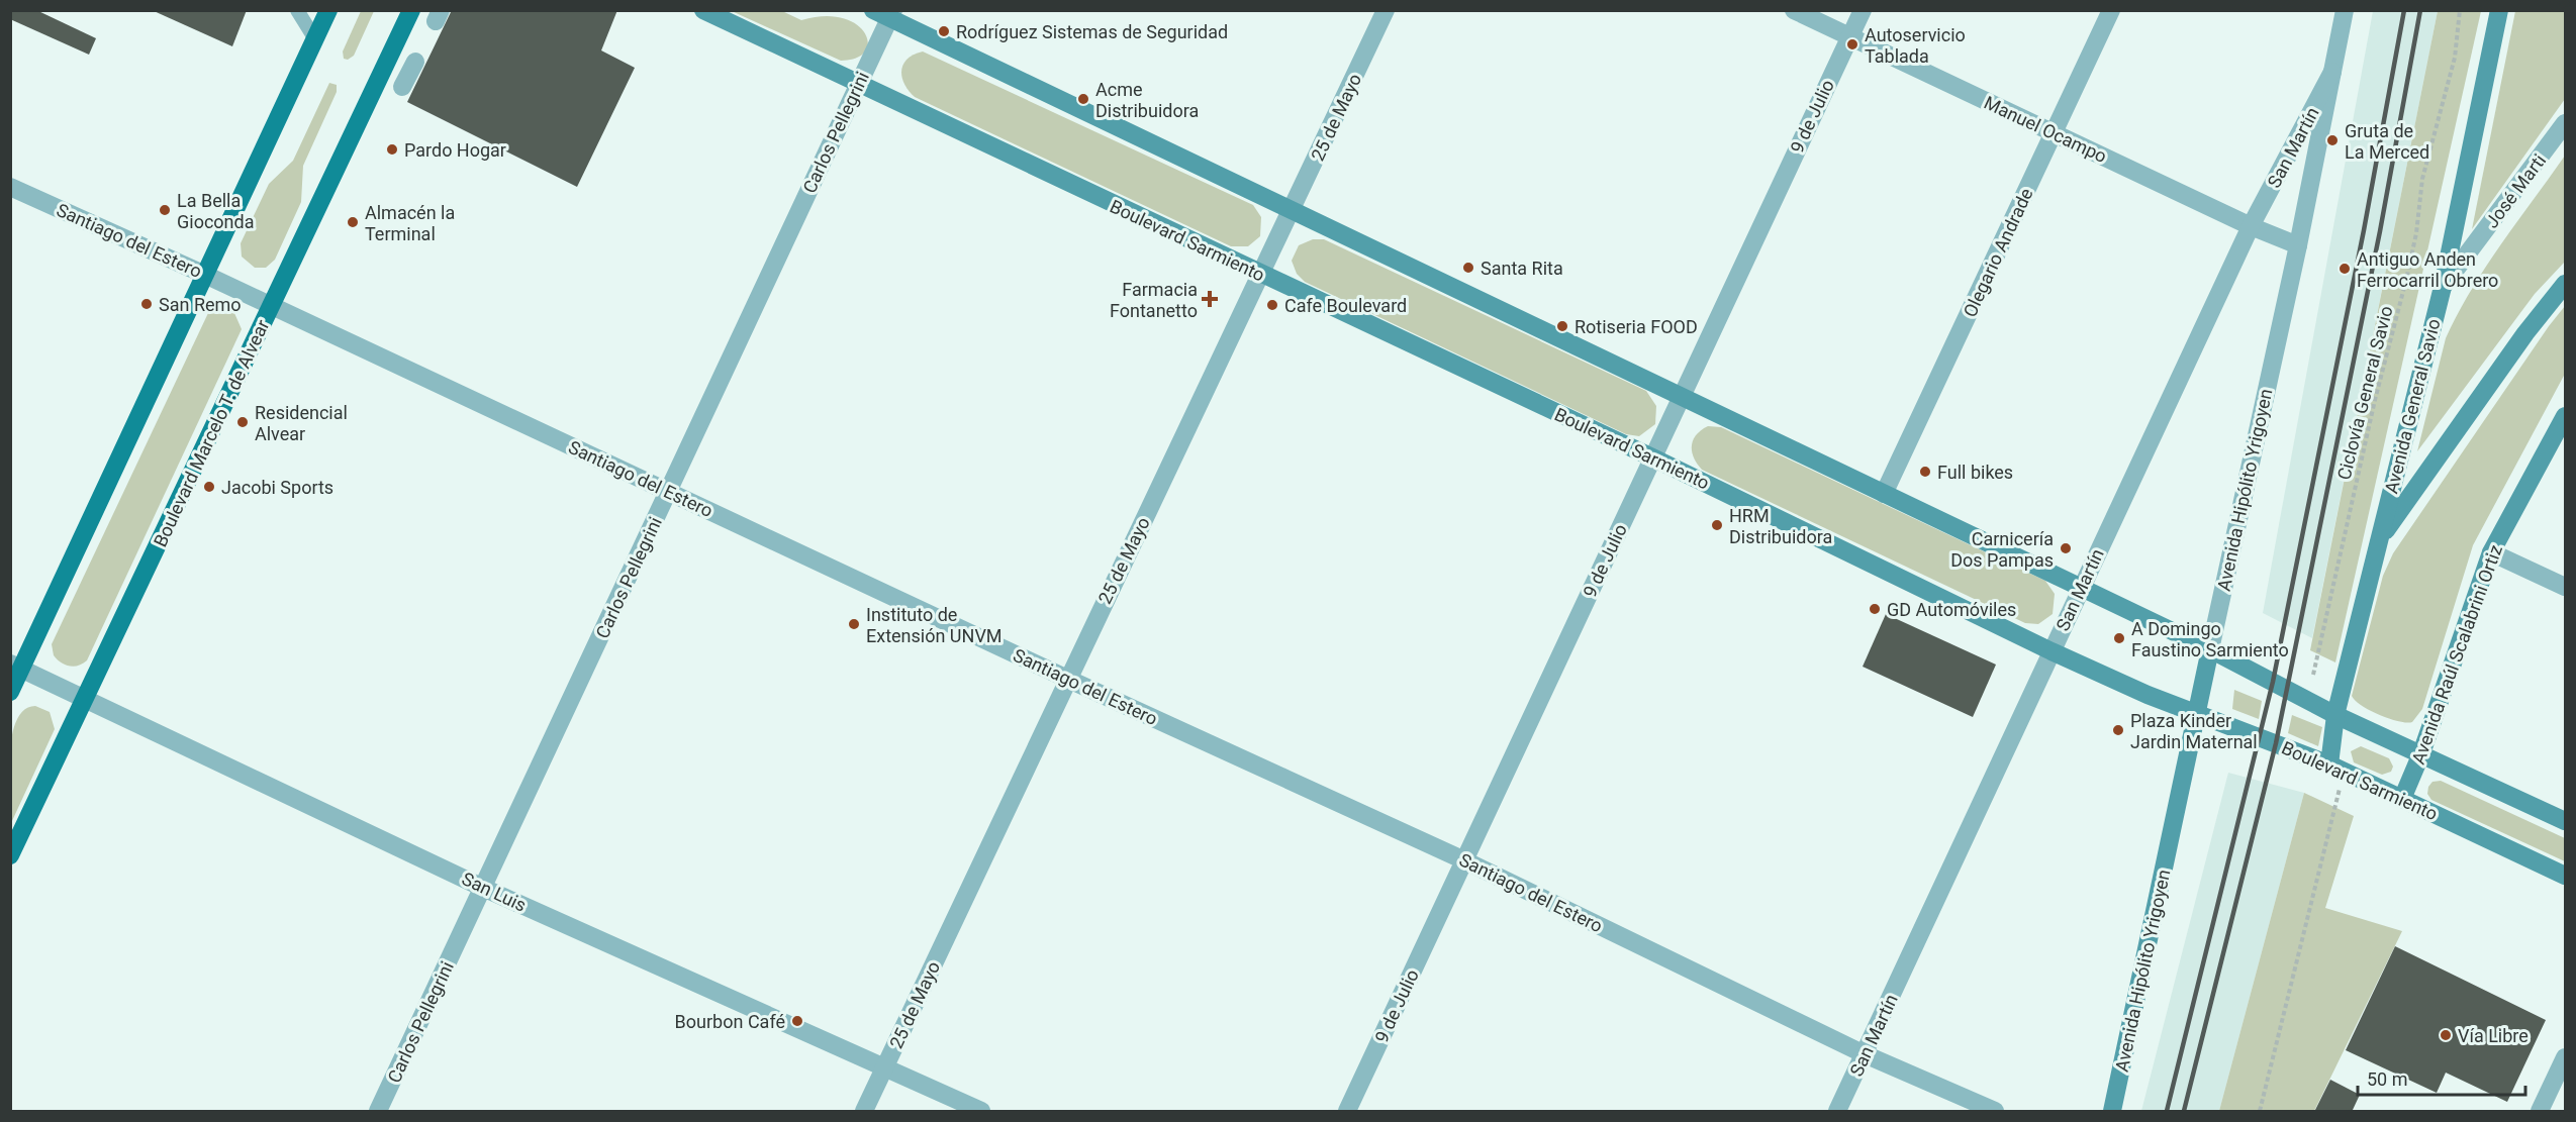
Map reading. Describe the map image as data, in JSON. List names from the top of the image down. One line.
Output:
{"streets":{"main road":["Boulevard Sarmiento","Avenida General Savio","Boulevard Marcelo T. de Alvear","Avenida Hipólito Yrigoyen","Avenida Raúl Scalabrini Ortiz"],"street":["9 de Julio","25 de Mayo","Manuel Ocampo","Carlos Pellegrini","San Martín","José Marti","Santiago del Estero","Olegario Andrade","San Luis"],"path":["Ciclovía General Savio"]},"crossings":[["9 de Julio","Manuel Ocampo"],["9 de Julio","Santiago del Estero"],["9 de Julio","Boulevard Sarmiento"],["25 de Mayo","Santiago del Estero"],["25 de Mayo","Boulevard Sarmiento"],["25 de Mayo","San Luis"],["Manuel Ocampo","San Martín"],["Manuel Ocampo","Olegario Andrade"],["Manuel Ocampo","Avenida Hipólito Yrigoyen"],["Carlos Pellegrini","Santiago del Estero"],["Carlos Pellegrini","Boulevard Sarmiento"],["Carlos Pellegrini","San Luis"],["San Martín","Santiago del Estero"],["San Martín","Boulevard Sarmiento"],["San Martín","Avenida Hipólito Yrigoyen"],["José Marti","Avenida General Savio"],["Santiago del Estero","Boulevard Marcelo T. de Alvear"],["Boulevard Sarmiento","Avenida General Savio"],["Boulevard Sarmiento","Avenida Hipólito Yrigoyen"],["Boulevard Sarmiento","Avenida Raúl Scalabrini Ortiz"],["Boulevard Marcelo T. de Alvear","San Luis"]],"places":{"other":["Rodríguez Sistemas de Seguridad","Autoservicio Tablada","Acme Distribuidora","Gruta de La Merced","Pardo Hogar","La Bella Gioconda","Almacén la Terminal","Santa Rita","Antiguo Anden Ferrocarril Obrero","San Remo","Cafe Boulevard","Rotiseria FOOD","Residencial Alvear","Full bikes","Jacobi Sports","HRM Distribuidora","Carnicería Dos Pampas","GD Automóviles","Instituto de Extensión UNVM","A Domingo Faustino Sarmiento","Plaza Kinder Jardin Maternal","Bourbon Café","Vía Libre"],"health":["Farmacia Fontanetto"]},"scale_bar":"50 m"}
